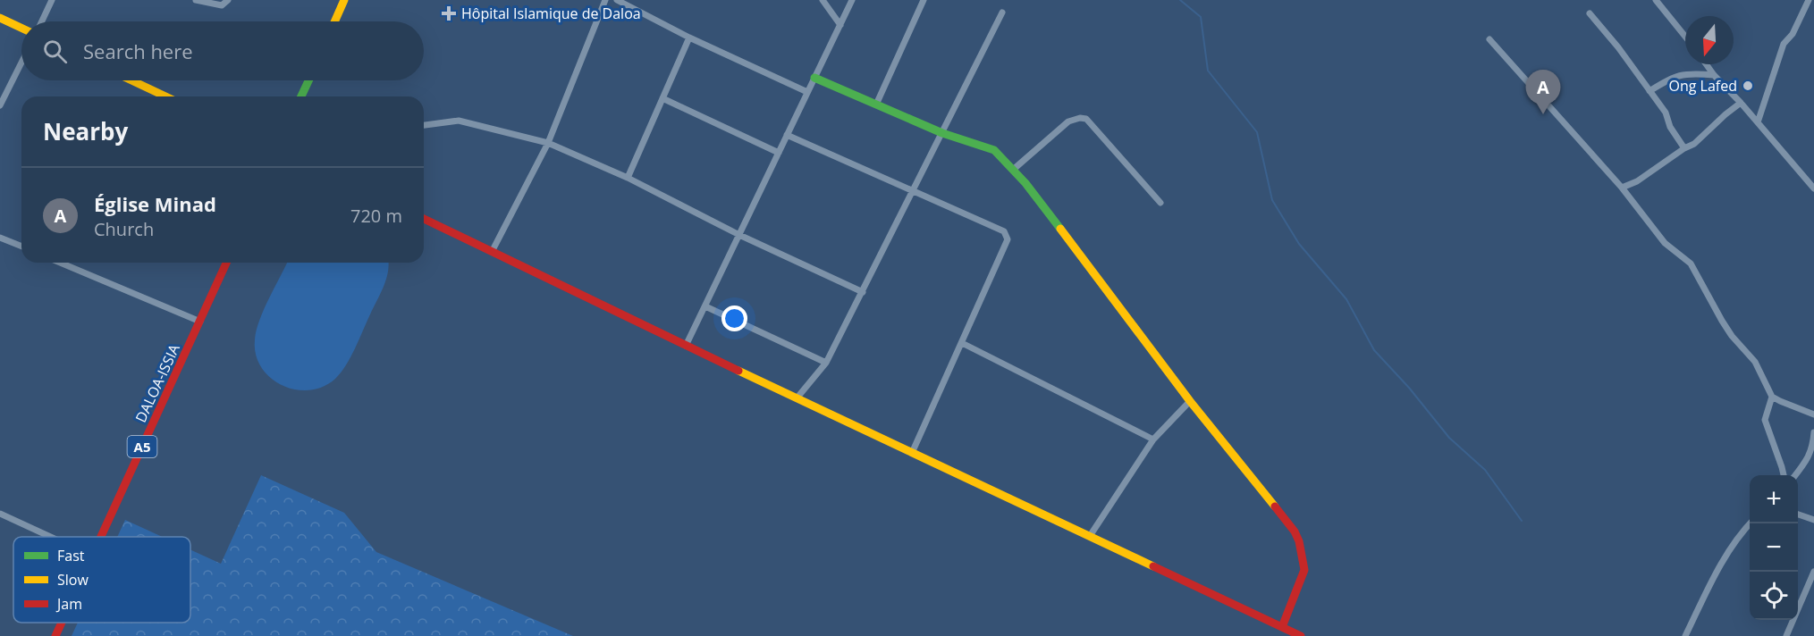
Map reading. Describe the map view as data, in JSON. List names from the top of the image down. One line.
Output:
{"streets":{"street":["DALOA-ISSIA","A5"]},"places":{"health":["Hôpital Islamique de Daloa"],"other":["Ong Lafed"]},"legend":["Fast","Slow","Jam"],"north":"bottom","page":{"search":"Search here","pins":"A","heading":"Nearby","list":[{"mark":"A","name":"Église Minad","note":"Church","value":"720 m"}],"map_buttons":["+","−"]}}
